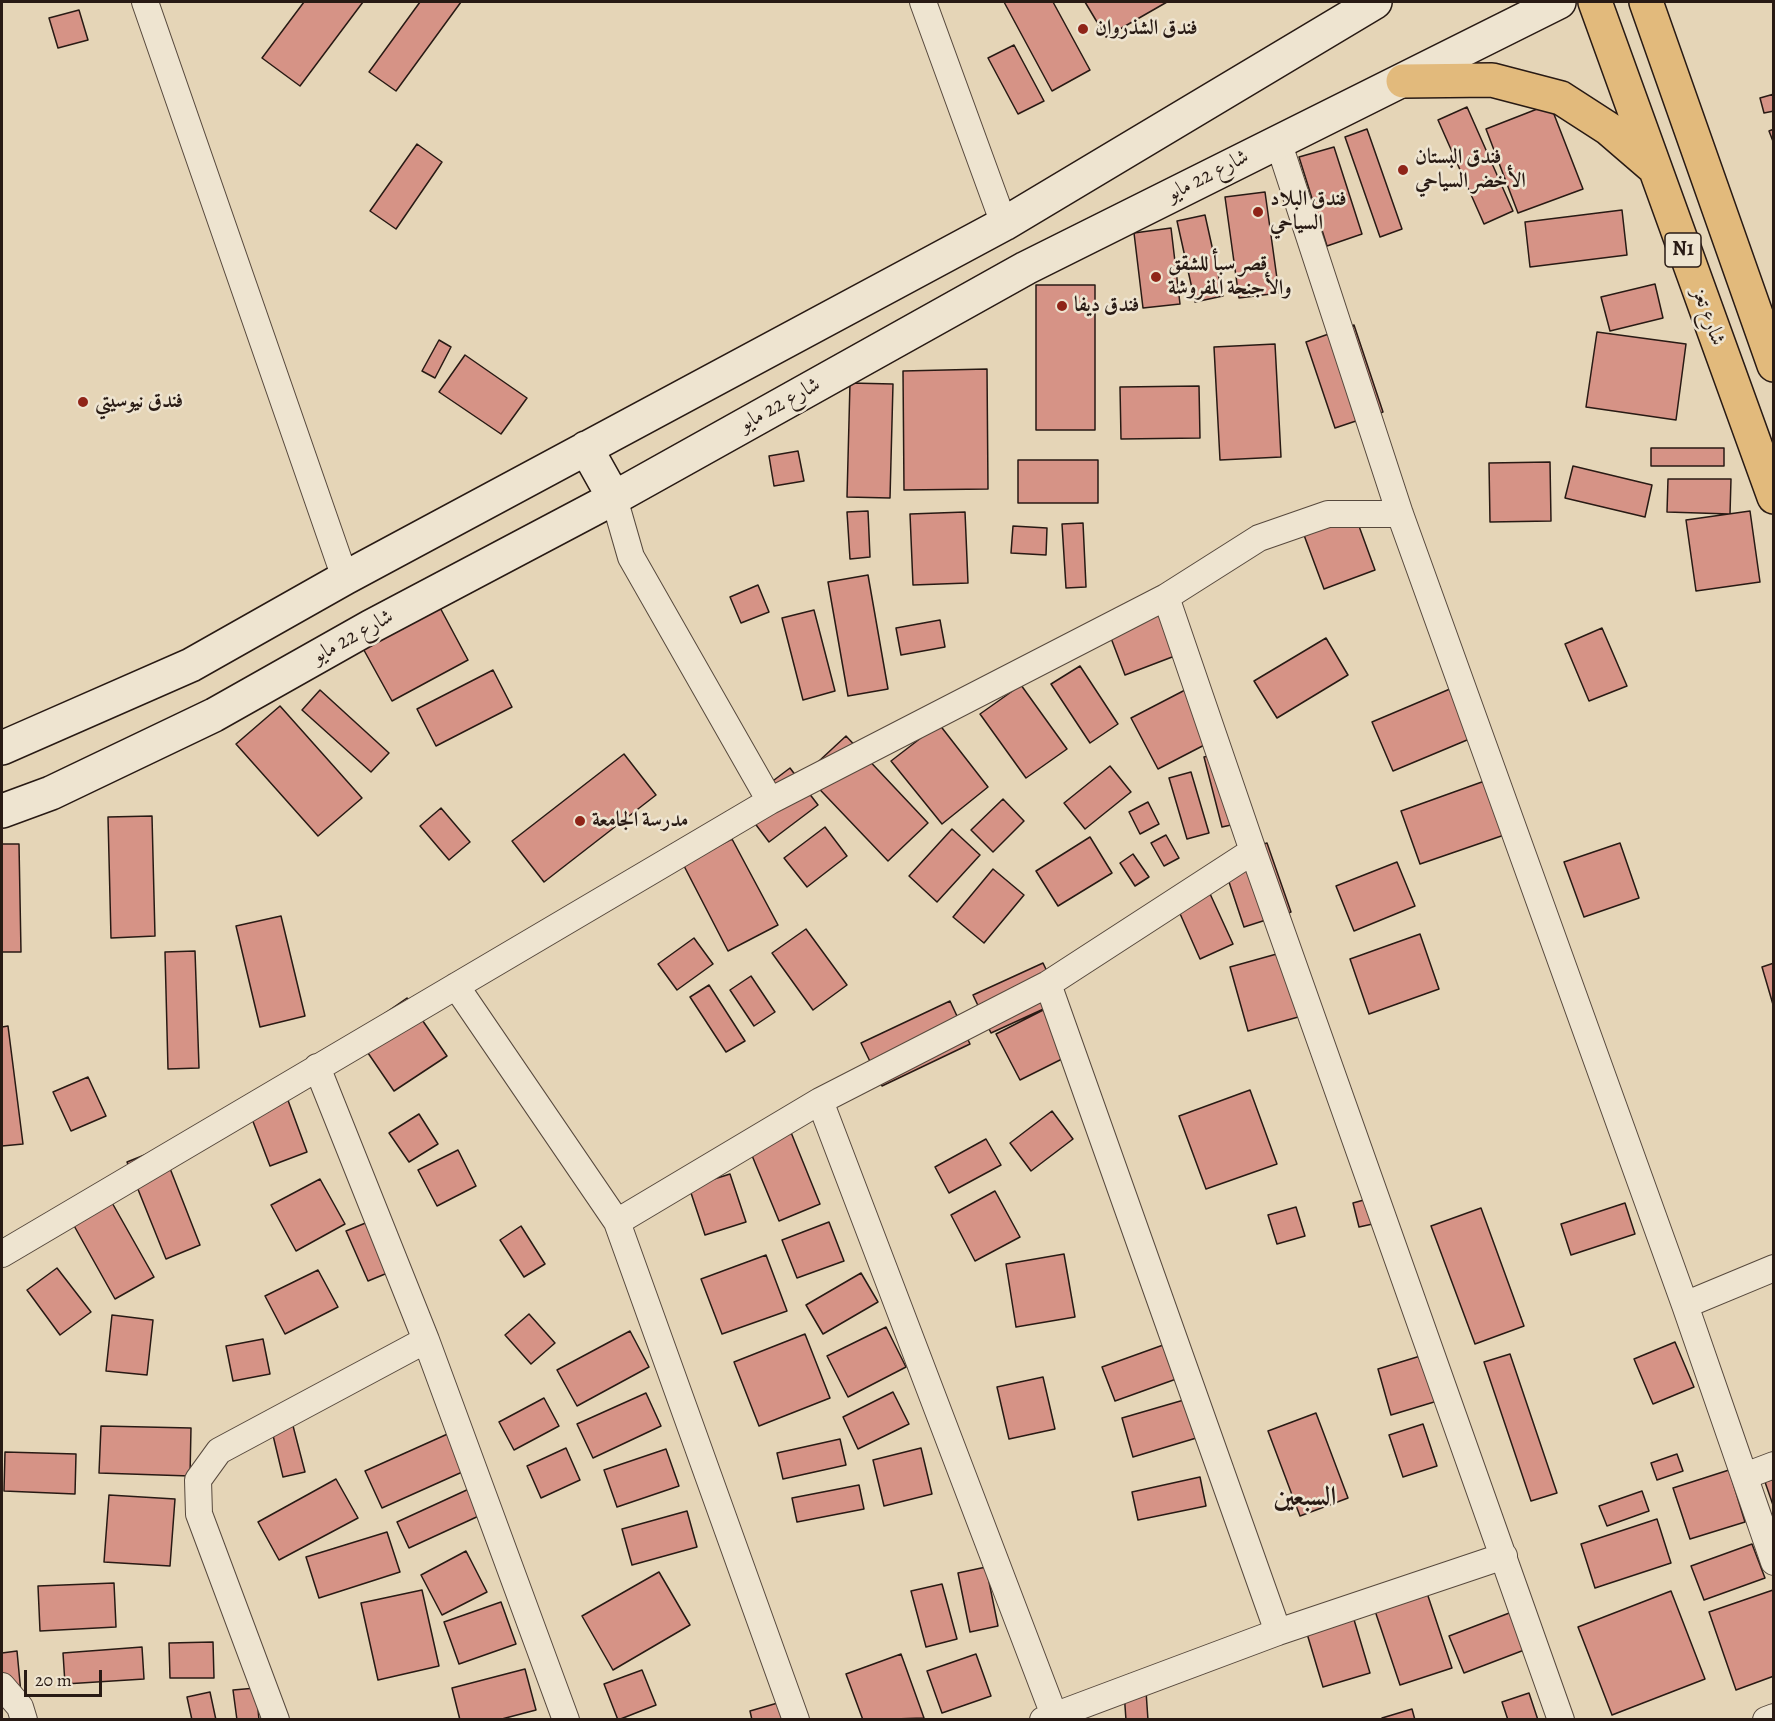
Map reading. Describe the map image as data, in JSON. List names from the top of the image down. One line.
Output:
{"streets":{"highway":["N1","شارع تعز"],"main road":["شارع 22 مايو"]},"districts":["السبعين"],"places":["فندق الشذروان","فندق البستان الأخضر السياحي","فندق البلاد السياحي","قصر سبأ للشقق والأجنحة المفروشة","فندق ديفا","فندق نيوسيتي","مدرسة الجامعة"],"scale_bar":"20 m"}
